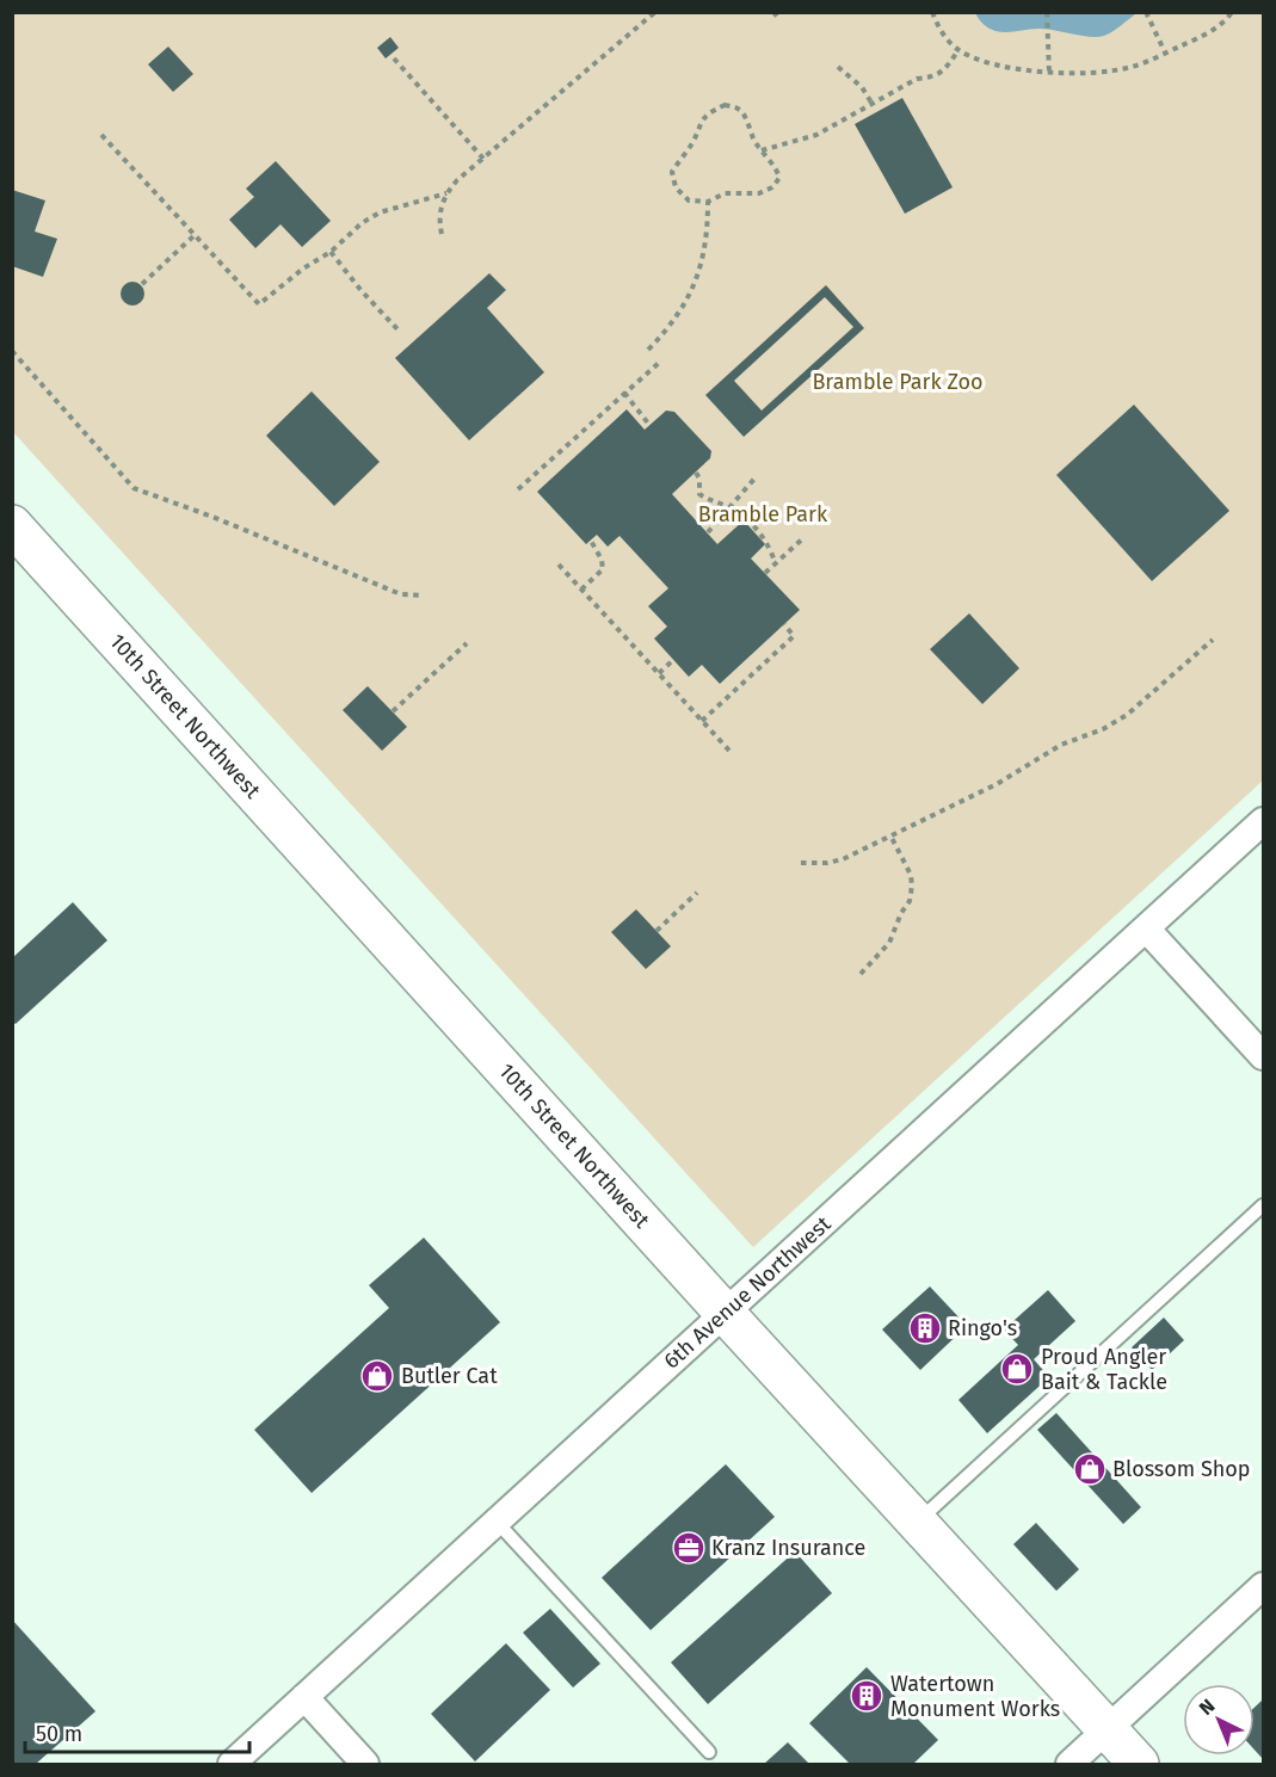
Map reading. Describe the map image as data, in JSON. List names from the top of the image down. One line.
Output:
{"streets":{"main road":["10th Street Northwest"],"street":["6th Avenue Northwest"]},"crossings":[["10th Street Northwest","6th Avenue Northwest"]],"parks":["Bramble Park Zoo","Bramble Park"],"places":{"building":["Ringo's","Watertown Monument Works"],"shop":["Proud Angler Bait & Tackle","Butler Cat","Blossom Shop"],"office":["Kranz Insurance"]},"scale_bar":"50 m","north":"top left"}
